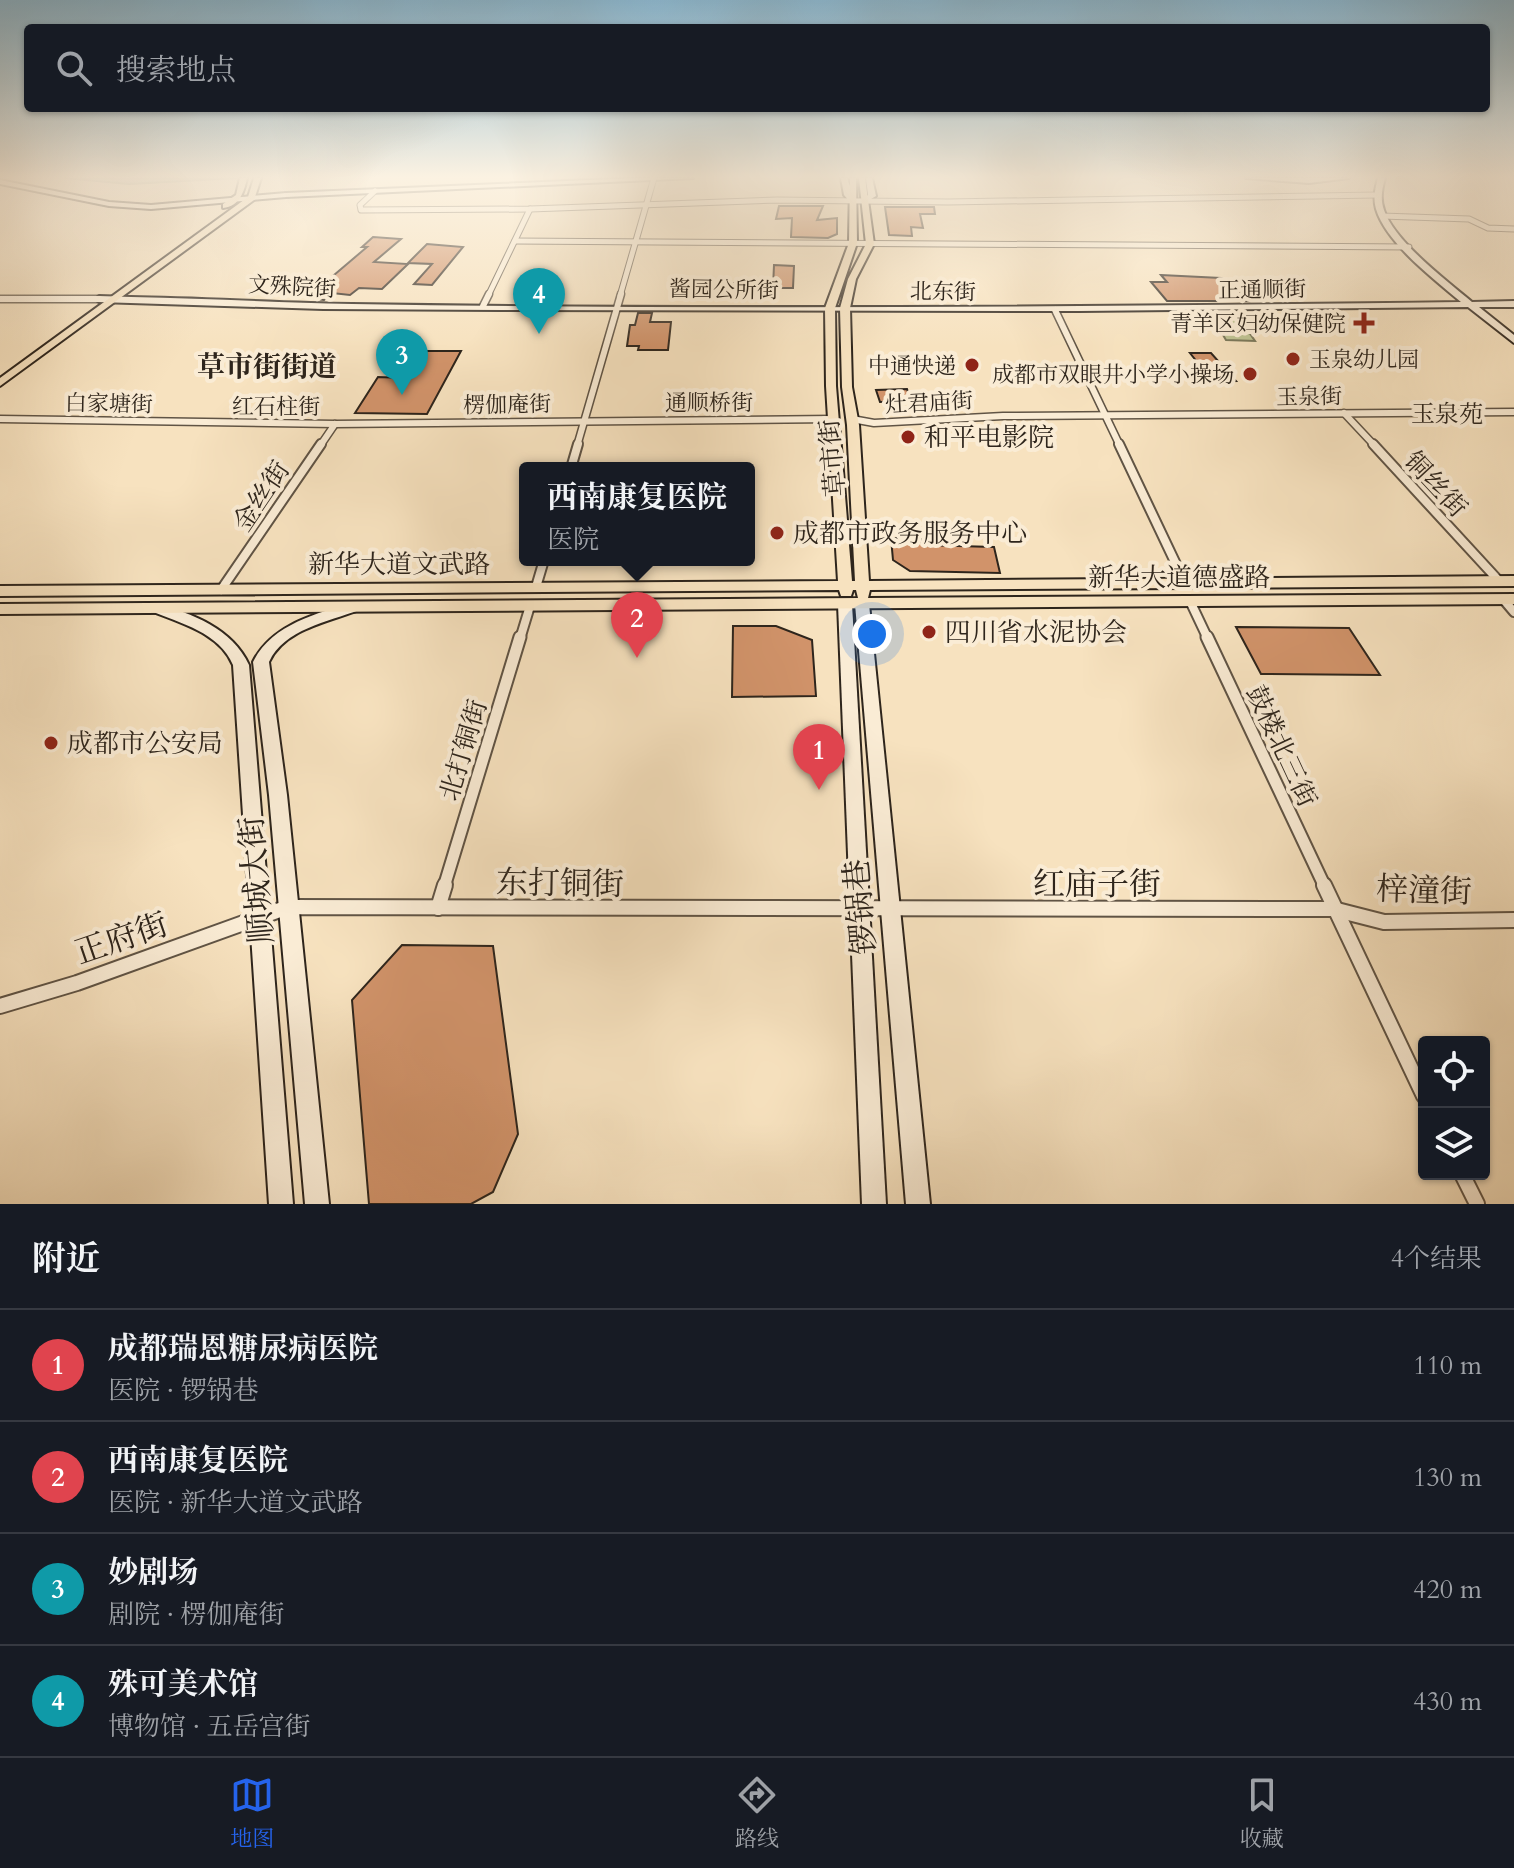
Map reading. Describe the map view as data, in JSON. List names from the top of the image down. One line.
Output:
{"streets":{"main road":["草市街","新华大道文武路","新华大道德盛路"],"street":["文殊院街","酱园公所街","正通顺街","北东街","玉泉街","通顺桥街","灶君庙街","白家塘街","楞伽庵街","红石柱街","铜丝街","金丝街","鼓楼北三街","北打铜街","顺城大街","东打铜街","红庙子街","梓潼街","锣锅巷","正府街"]},"crossings":[["文殊院街","酱园公所街"],["酱园公所街","北东街"],["酱园公所街","草市街"],["正通顺街","北东街"],["北东街","草市街"],["玉泉街","灶君庙街"],["玉泉街","铜丝街"],["通顺桥街","楞伽庵街"],["通顺桥街","草市街"],["灶君庙街","草市街"],["白家塘街","红石柱街"],["楞伽庵街","红石柱街"],["楞伽庵街","金丝街"],["红石柱街","金丝街"],["草市街","新华大道文武路"],["草市街","新华大道德盛路"],["草市街","锣锅巷"],["铜丝街","新华大道德盛路"],["金丝街","新华大道文武路"],["新华大道文武路","新华大道德盛路"],["新华大道文武路","北打铜街"],["新华大道文武路","顺城大街"],["新华大道文武路","锣锅巷"],["新华大道德盛路","鼓楼北三街"],["新华大道德盛路","锣锅巷"],["鼓楼北三街","红庙子街"],["鼓楼北三街","梓潼街"],["北打铜街","东打铜街"],["顺城大街","东打铜街"],["顺城大街","正府街"],["东打铜街","红庙子街"],["东打铜街","锣锅巷"],["东打铜街","正府街"],["红庙子街","梓潼街"],["红庙子街","锣锅巷"]],"districts":["草市街街道","玉泉苑"],"places":{"health":["青羊区妇幼保健院"],"other":["玉泉幼儿园","中通快递","成都市双眼井小学小操场","和平电影院","成都市政务服务中心","四川省水泥协会","成都市公安局"]},"page":{"search":"搜索地点","pins":["4","3","2","1"],"popup":["西南康复医院","医院"],"heading":["附近","4个结果"],"list":[{"mark":"1","name":"成都瑞恩糖尿病医院","note":"医院 · 锣锅巷","value":"110 m"},{"mark":"2","name":"西南康复医院","note":"医院 · 新华大道文武路","value":"130 m"},{"mark":"3","name":"妙剧场","note":"剧院 · 楞伽庵街","value":"420 m"},{"mark":"4","name":"殊可美术馆","note":"博物馆 · 五岳宫街","value":"430 m"}],"nav":["地图","路线","收藏"]}}
